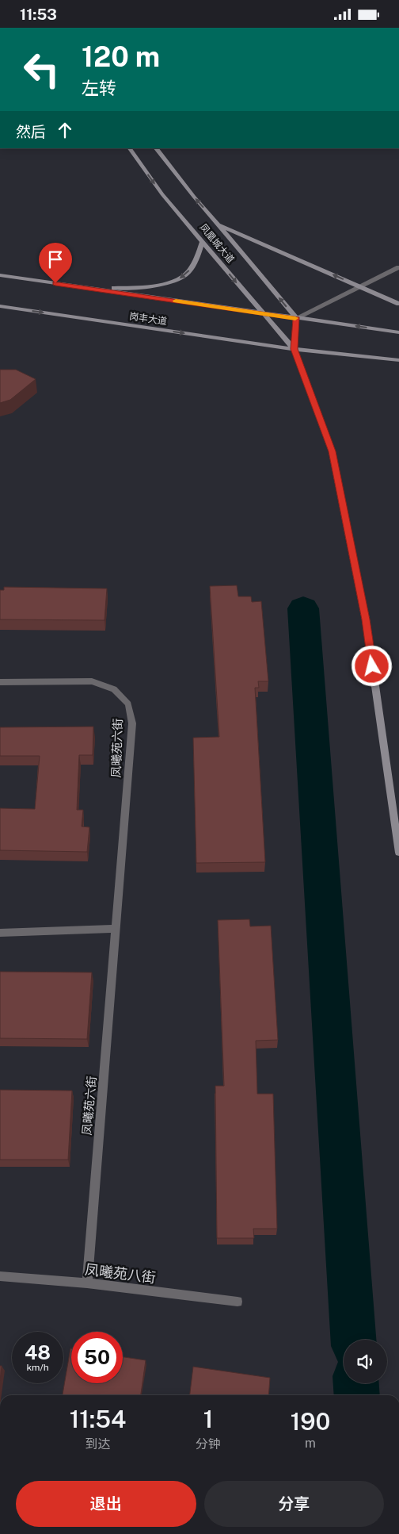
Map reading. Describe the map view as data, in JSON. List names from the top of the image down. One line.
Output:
{"streets":{"main road":["凤凰城大道","岗丰大道"],"street":["凤曦苑六街","凤曦苑八街"]},"crossings":[["凤凰城大道","岗丰大道"],["凤曦苑六街","凤曦苑八街"]],"page":{"status":"11:53","turn":["120 m","左转"],"then":"然后","speed":"48 km/h","limit":"50","eta":["11:54","到达","1","分钟","190","m"],"buttons":["退出","分享"]}}
